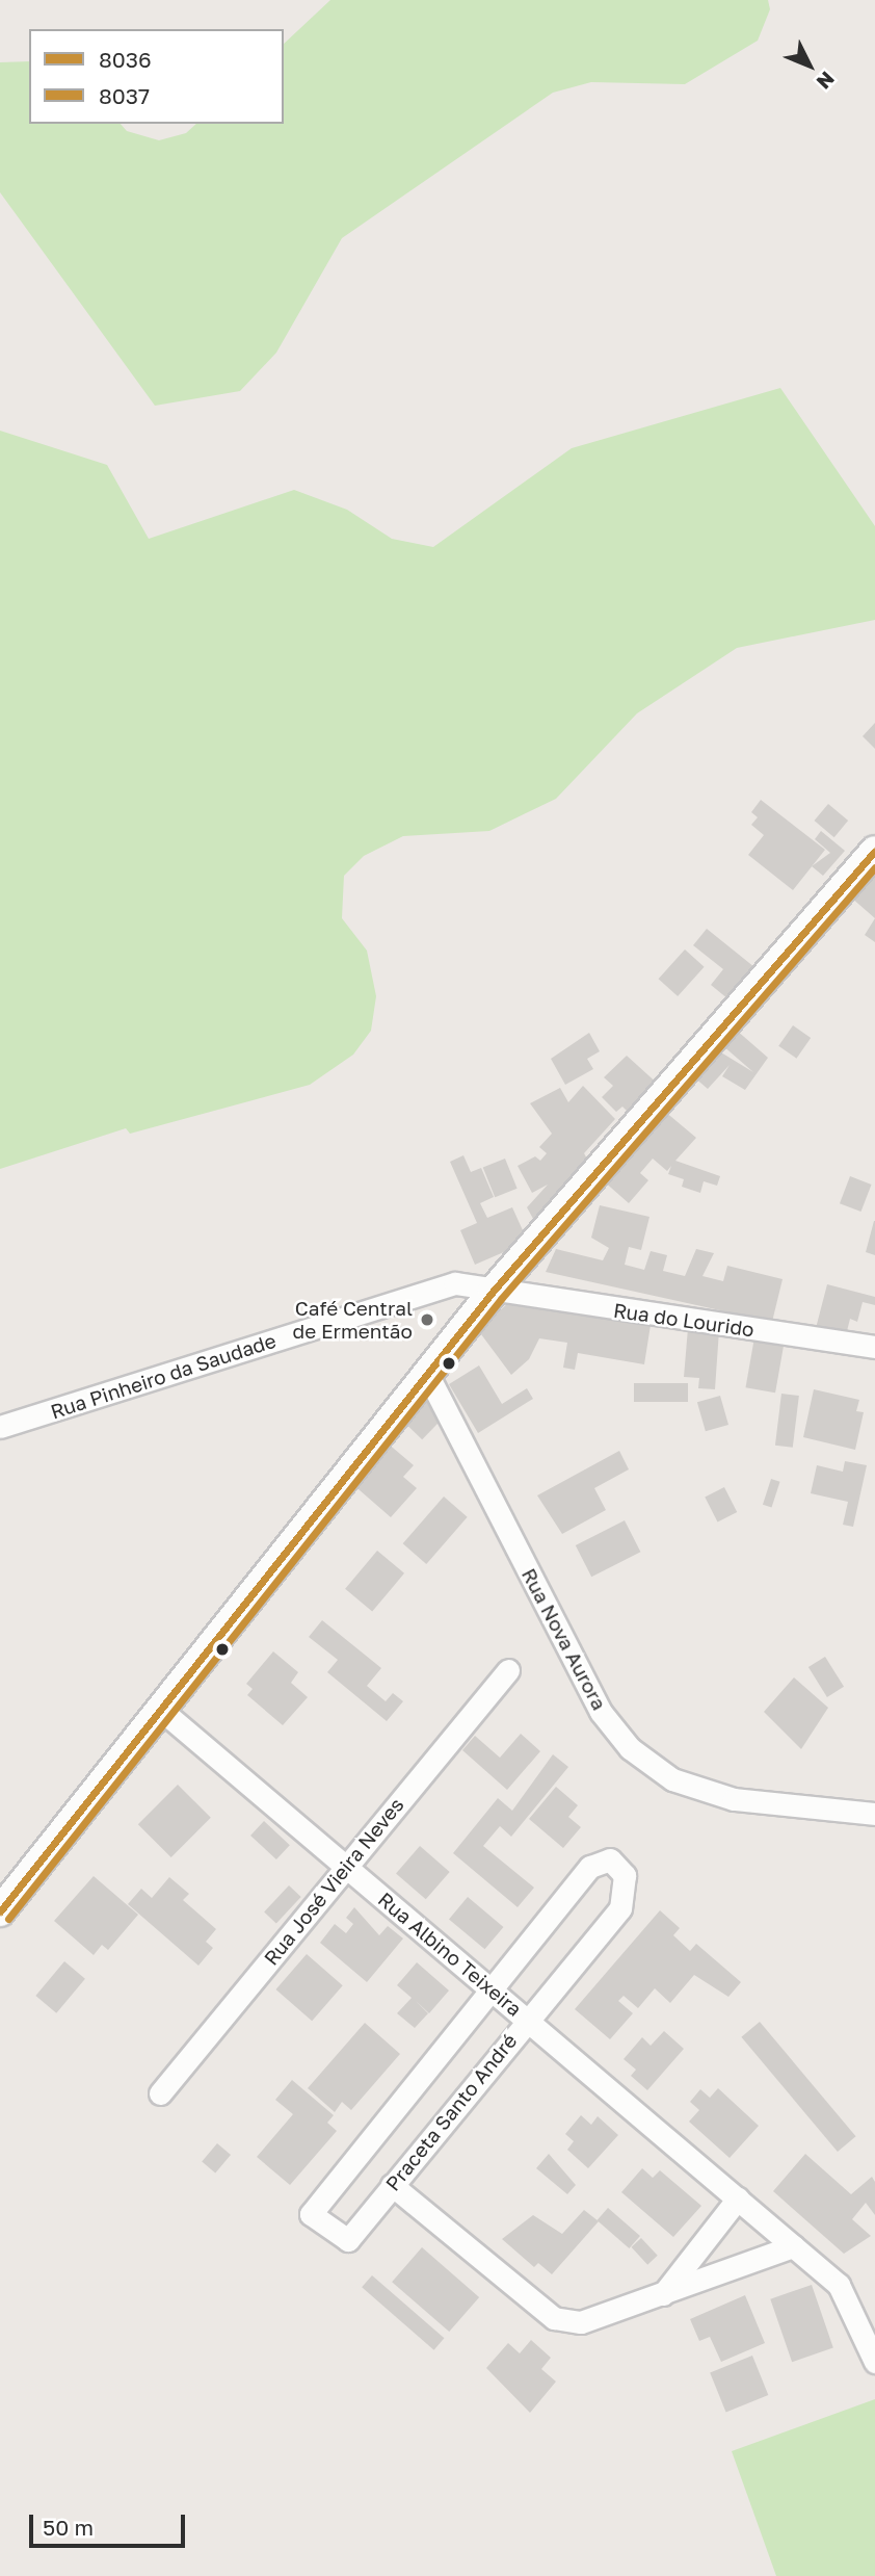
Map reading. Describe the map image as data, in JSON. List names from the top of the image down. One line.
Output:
{"streets":{"street":["Rua do Lourido","Rua Pinheiro da Saudade","Rua Nova Aurora","Rua José Vieira Neves","Rua Albino Teixeira","Praceta Santo André"]},"crossings":[["Rua do Lourido","Rua Pinheiro da Saudade"],["Rua José Vieira Neves","Rua Albino Teixeira"],["Rua Albino Teixeira","Praceta Santo André"]],"places":["Café Central de Ermentão"],"lines":["transit line 8036","transit line 8037"],"legend":["8036","8037"],"scale_bar":"50 m","north":"bottom right"}
